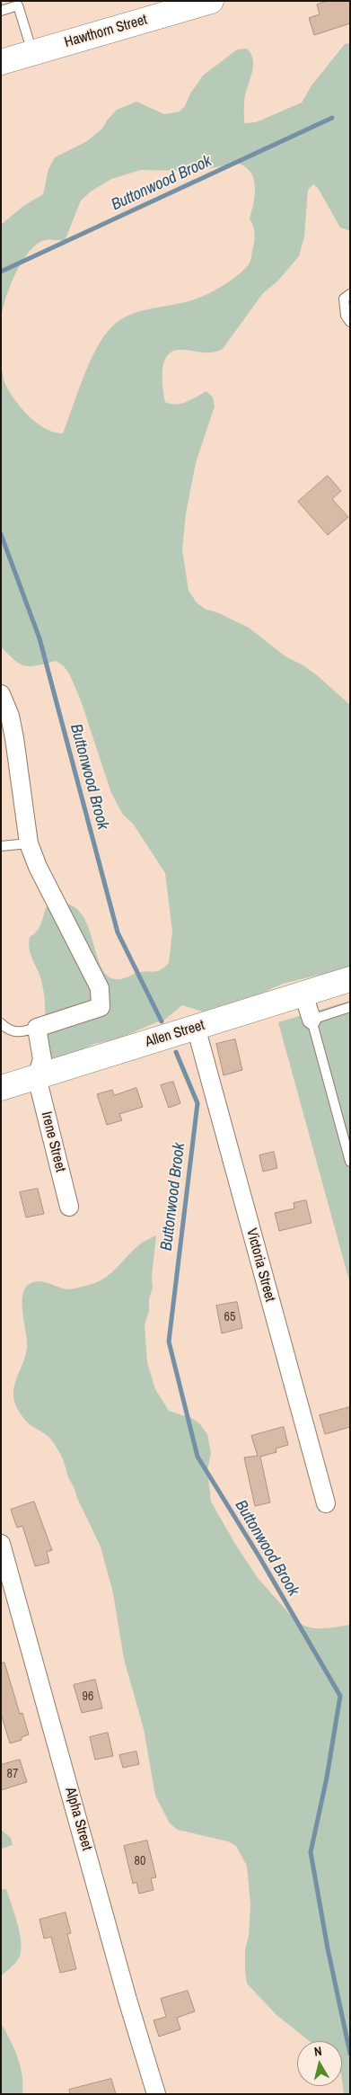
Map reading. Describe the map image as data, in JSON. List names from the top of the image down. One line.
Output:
{"streets":{"street":["Hawthorn Street","Allen Street","Irene Street","Victoria Street","Alpha Street"]},"crossings":[["Allen Street","Irene Street"],["Allen Street","Victoria Street"]],"water":["Buttonwood Brook"],"house_numbers":["65","96","87","80"],"north":"top"}
